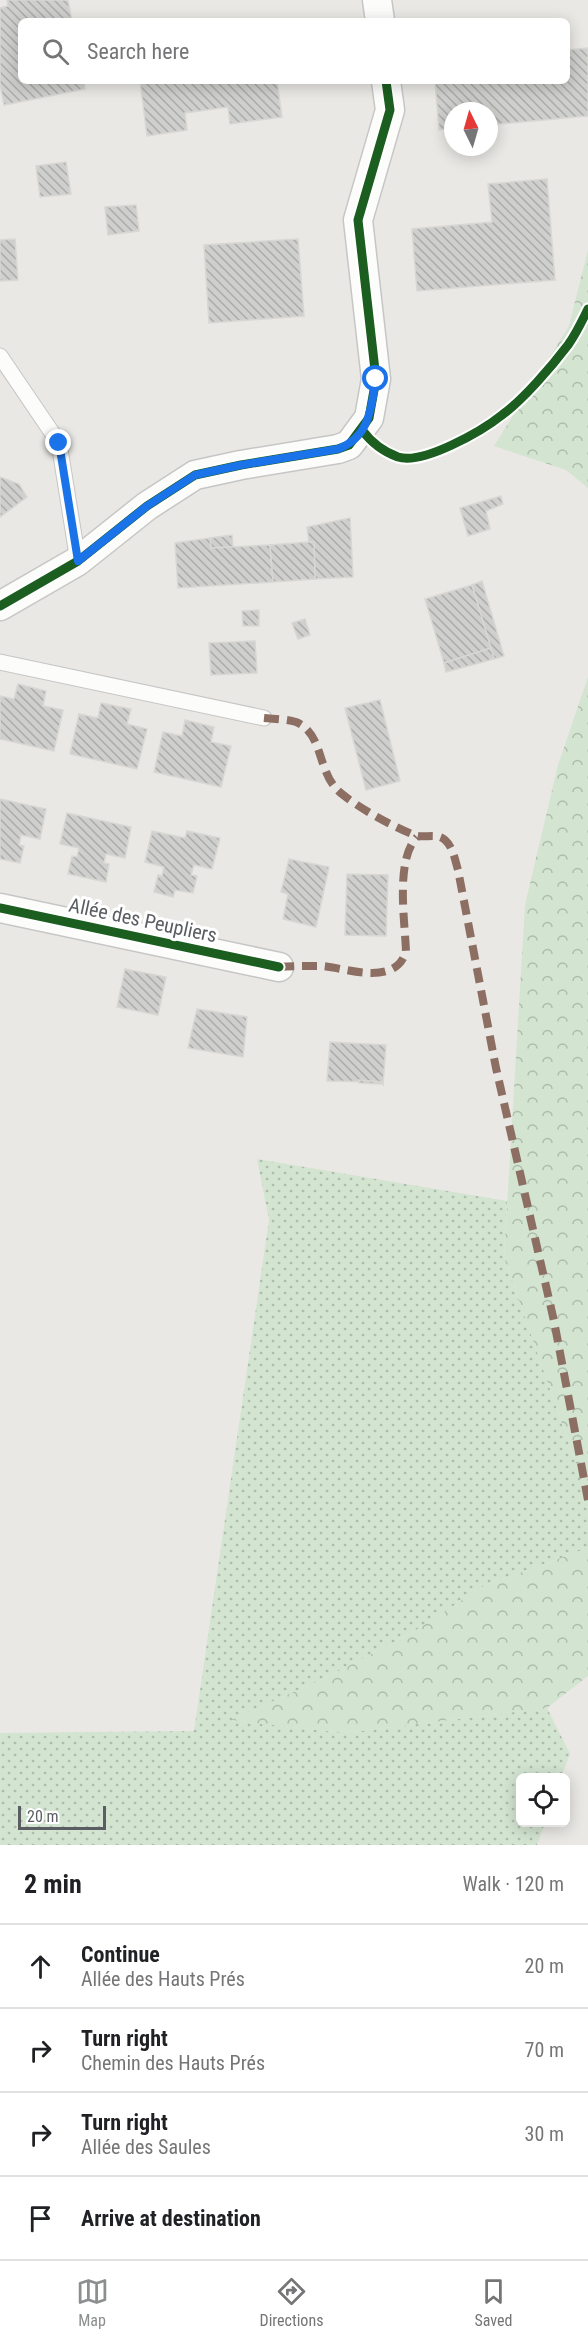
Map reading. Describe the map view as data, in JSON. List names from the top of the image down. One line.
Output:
{"streets":{"street":["Allée des Peupliers"]},"scale_bar":"20 m","north":"top","page":{"search":"Search here","scale":"20 m","heading":["2 min","Walk · 120 m"],"list":[["Continue","Allée des Hauts Prés","20 m"],["Turn right","Chemin des Hauts Prés","70 m"],["Turn right","Allée des Saules","30 m"],"Arrive at destination"],"nav":["Map","Directions","Saved"]}}
